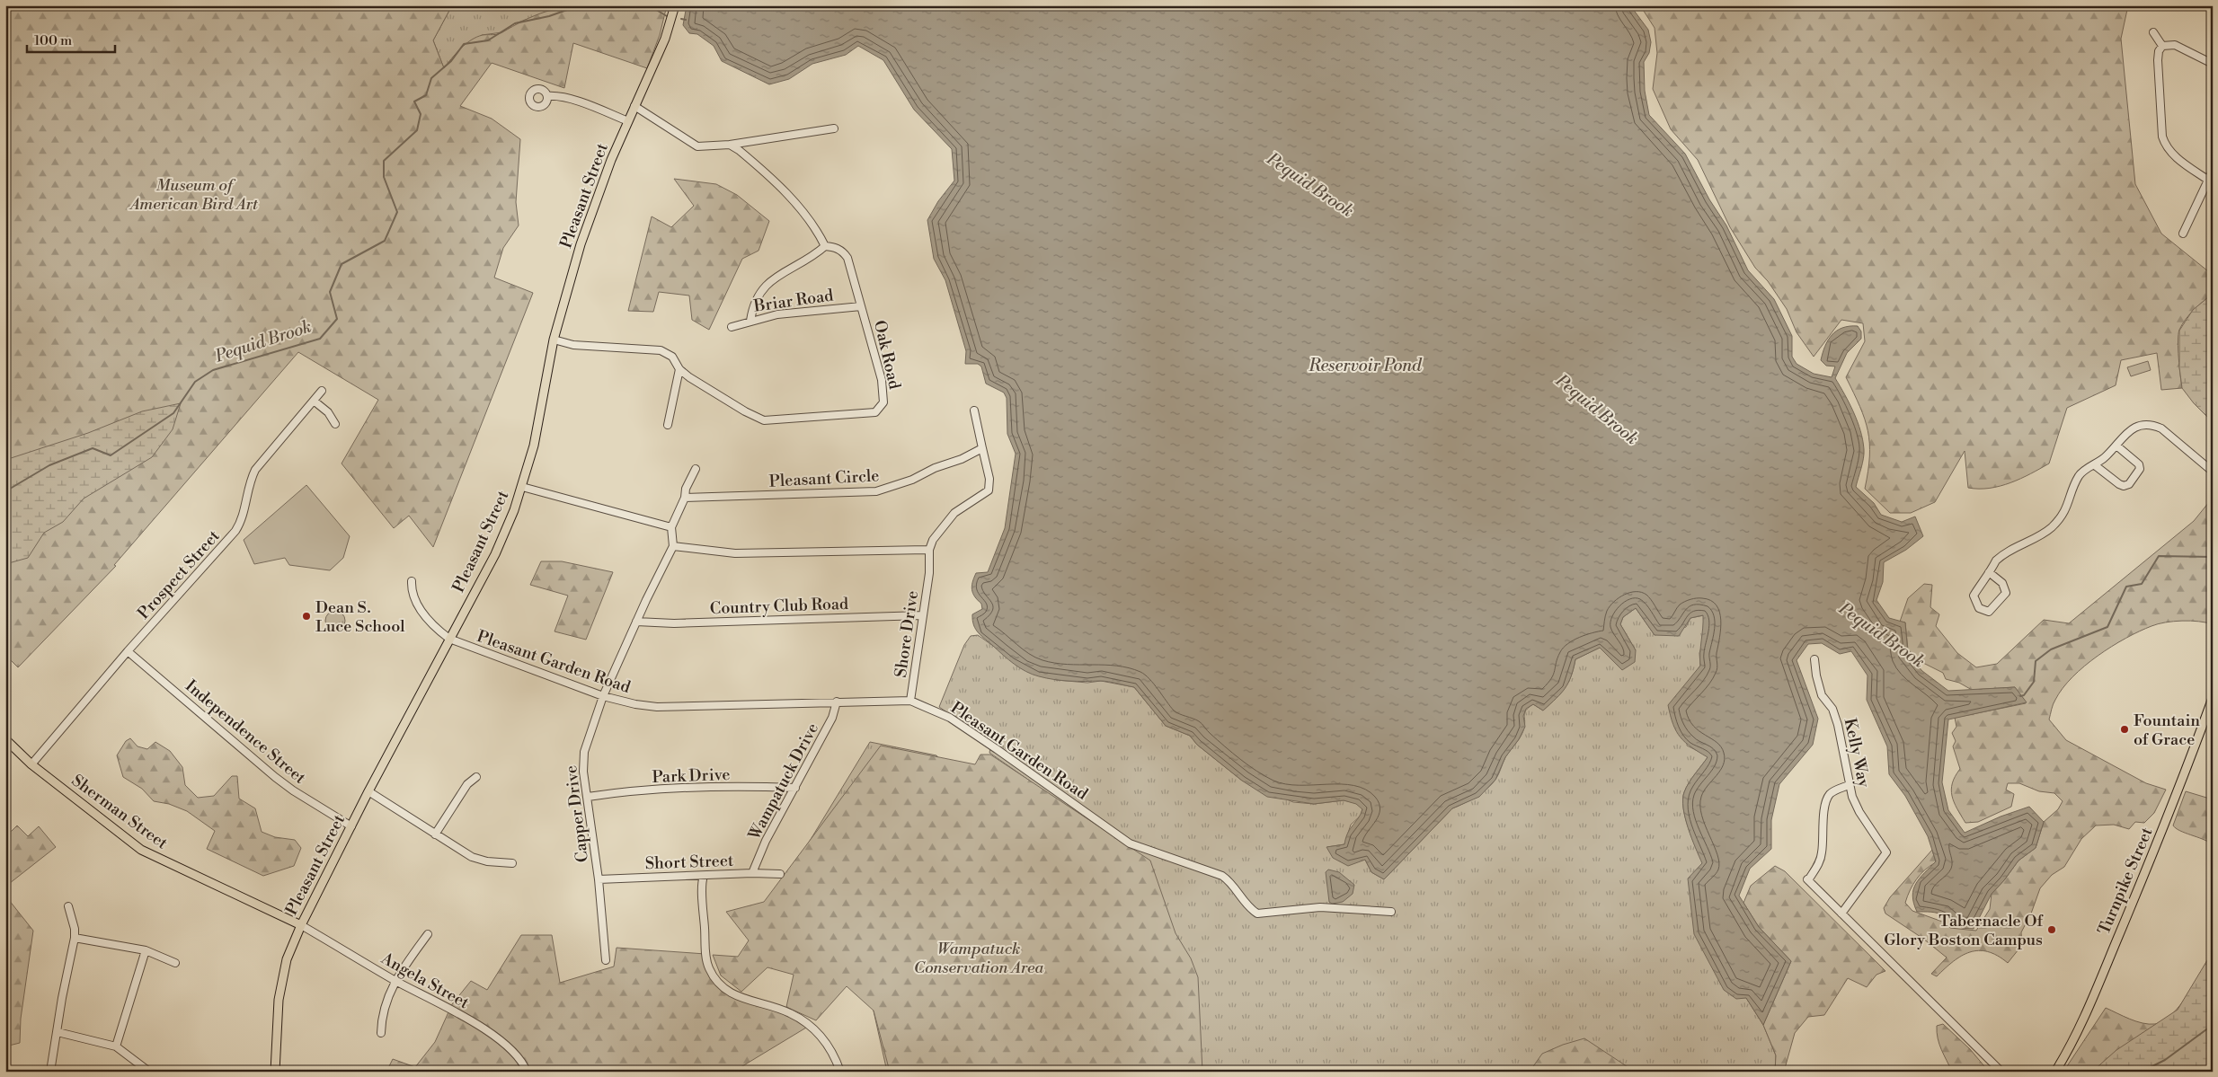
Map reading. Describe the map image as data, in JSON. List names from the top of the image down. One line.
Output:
{"streets":{"main road":["Pleasant Street","Sherman Street","Turnpike Street"],"street":["Briar Road","Oak Road","Pleasant Circle","Prospect Street","Country Club Road","Shore Drive","Pleasant Garden Road","Independence Street","Kelly Way","Park Drive","Wampatuck Drive","Capper Drive","Short Street","Angela Street"]},"crossings":[["Pleasant Street","Oak Road"],["Pleasant Street","Pleasant Garden Road"],["Pleasant Street","Independence Street"],["Pleasant Street","Sherman Street"],["Pleasant Street","Angela Street"],["Briar Road","Oak Road"],["Prospect Street","Independence Street"],["Prospect Street","Sherman Street"],["Country Club Road","Shore Drive"],["Country Club Road","Capper Drive"],["Shore Drive","Pleasant Garden Road"],["Pleasant Garden Road","Wampatuck Drive"],["Pleasant Garden Road","Capper Drive"],["Park Drive","Wampatuck Drive"],["Park Drive","Capper Drive"],["Wampatuck Drive","Short Street"],["Sherman Street","Angela Street"],["Capper Drive","Short Street"]],"water":["Pequid Brook","Reservoir Pond"],"parks":["Museum of American Bird Art","Wampatuck Conservation Area"],"places":["Dean S. Luce School","Fountain of Grace","Tabernacle Of Glory Boston Campus"],"scale_bar":"100 m"}
